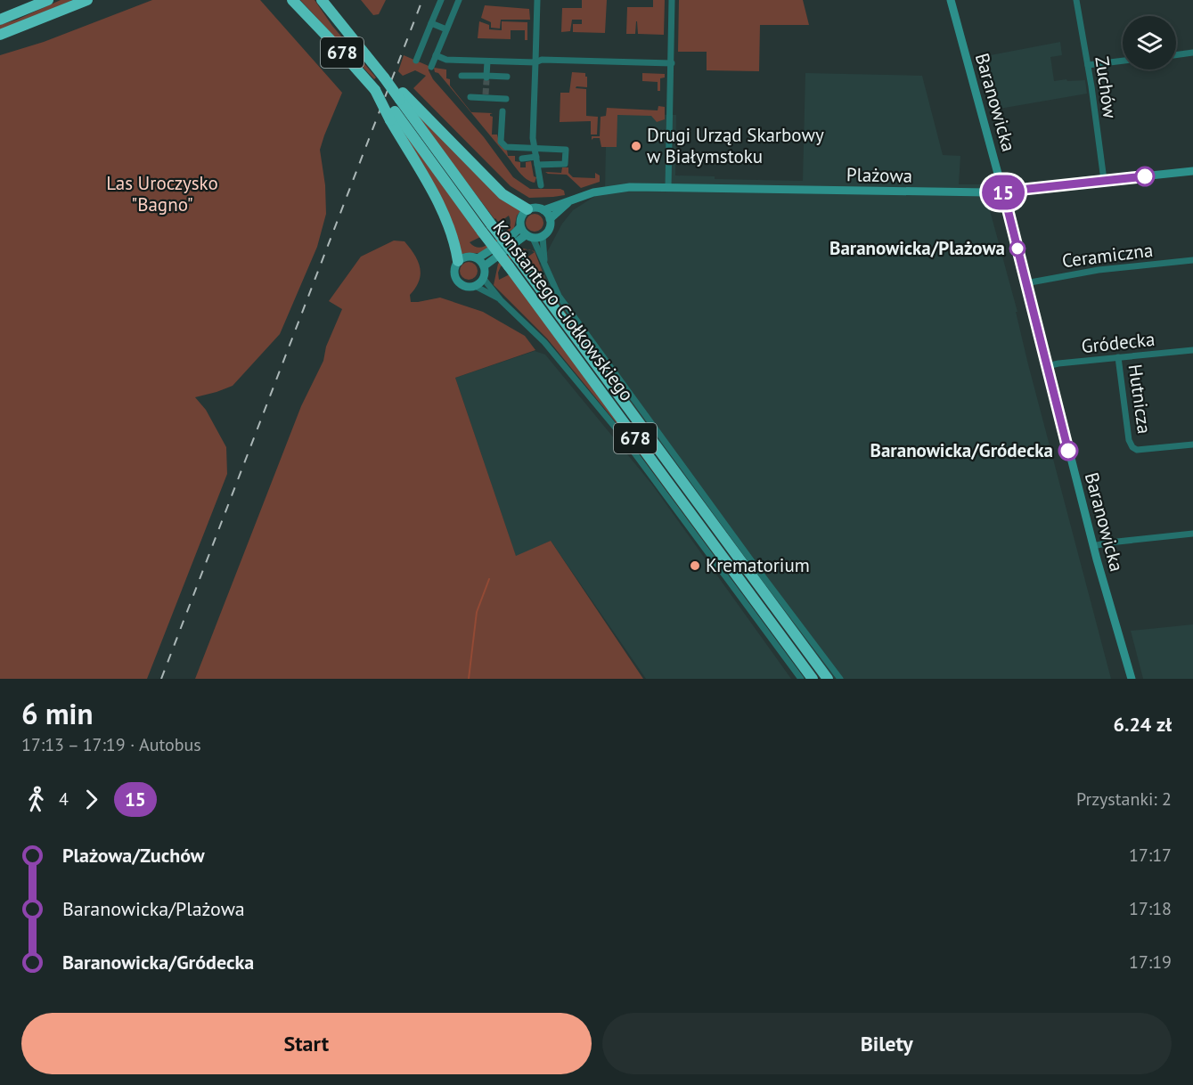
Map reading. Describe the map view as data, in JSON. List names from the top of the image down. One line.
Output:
{"streets":{"highway":["678","Konstantego Ciołkowskiego"],"street":["Zuchów","Baranowicka","Plażowa","Ceramiczna","Gródecka","Hutnicza"]},"crossings":[["678","Konstantego Ciołkowskiego"],["Zuchów","Plażowa"],["Baranowicka","Plażowa"],["Baranowicka","Ceramiczna"],["Baranowicka","Gródecka"],["Gródecka","Hutnicza"]],"parks":["Las Uroczysko \"Bagno\""],"places":["Drugi Urząd Skarbowy w Białymstoku","Baranowicka/Plażowa","Baranowicka/Gródecka","Krematorium"],"lines":["bus line 15"],"page":{"on_map":"15","heading":["6 min","17:13 – 17:19 · Autobus","6.24 zł"],"legs":["4","15","Przystanki: 2"],"list":[{"name":"Plażowa/Zuchów","value":"17:17"},{"name":"Baranowicka/Plażowa","value":"17:18"},{"name":"Baranowicka/Gródecka","value":"17:19"}],"buttons":["Start","Bilety"]}}
